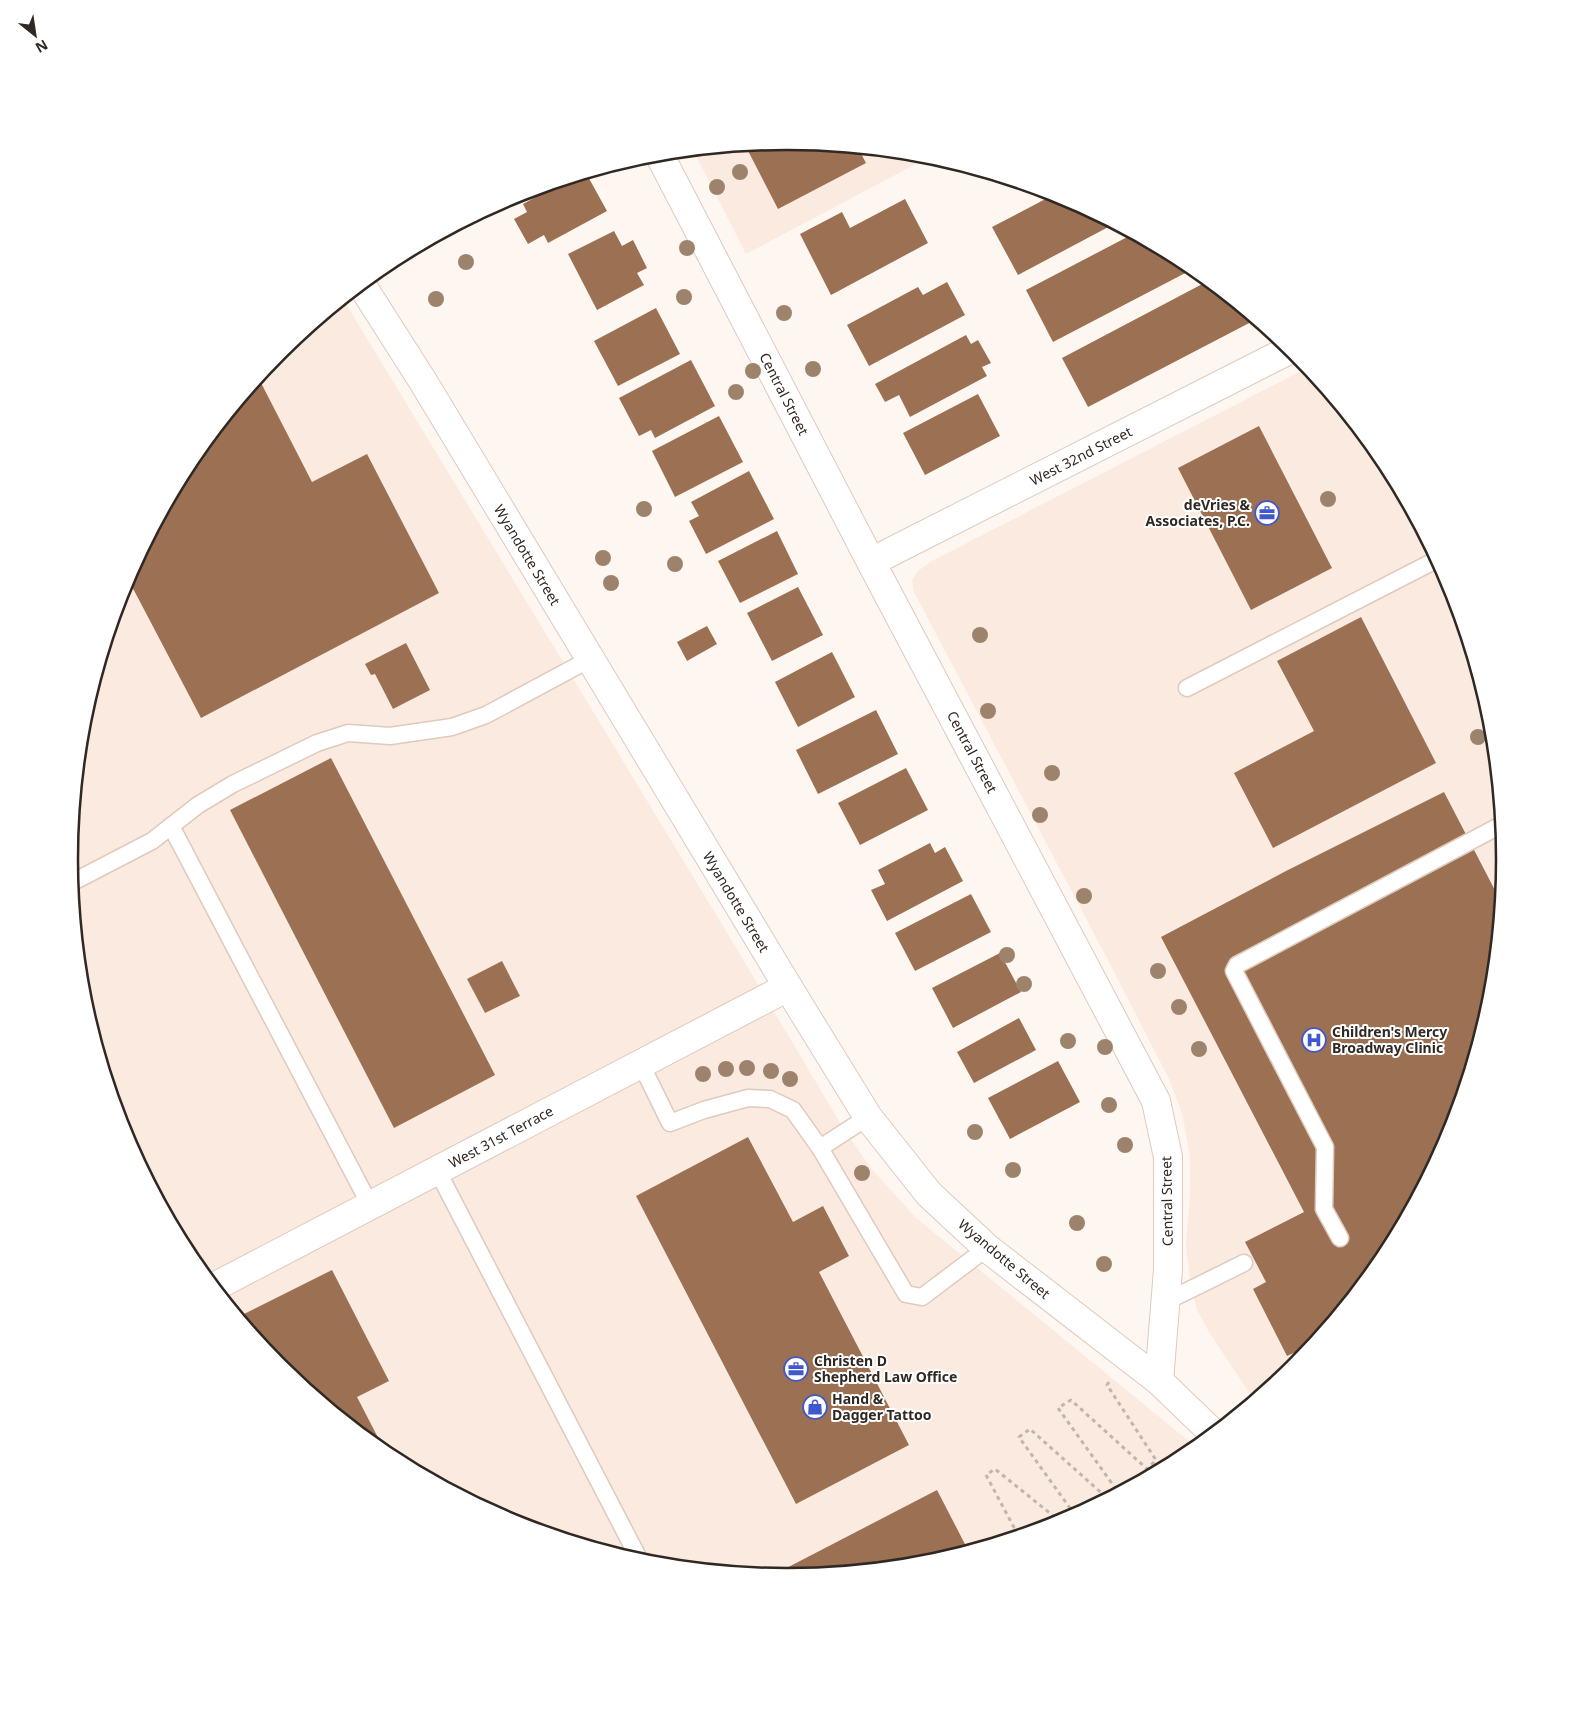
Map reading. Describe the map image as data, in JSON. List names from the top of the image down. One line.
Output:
{"streets":{"street":["Central Street","West 32nd Street","Wyandotte Street","West 31st Terrace"]},"crossings":[["Central Street","West 32nd Street"],["Central Street","Wyandotte Street"],["Wyandotte Street","West 31st Terrace"]],"places":{"office":["deVries & Associates, P.C.","Christen D Shepherd Law Office"],"hospital":["Children's Mercy Broadway Clinic"],"shop":["Hand & Dagger Tattoo"]},"north":"bottom right"}
